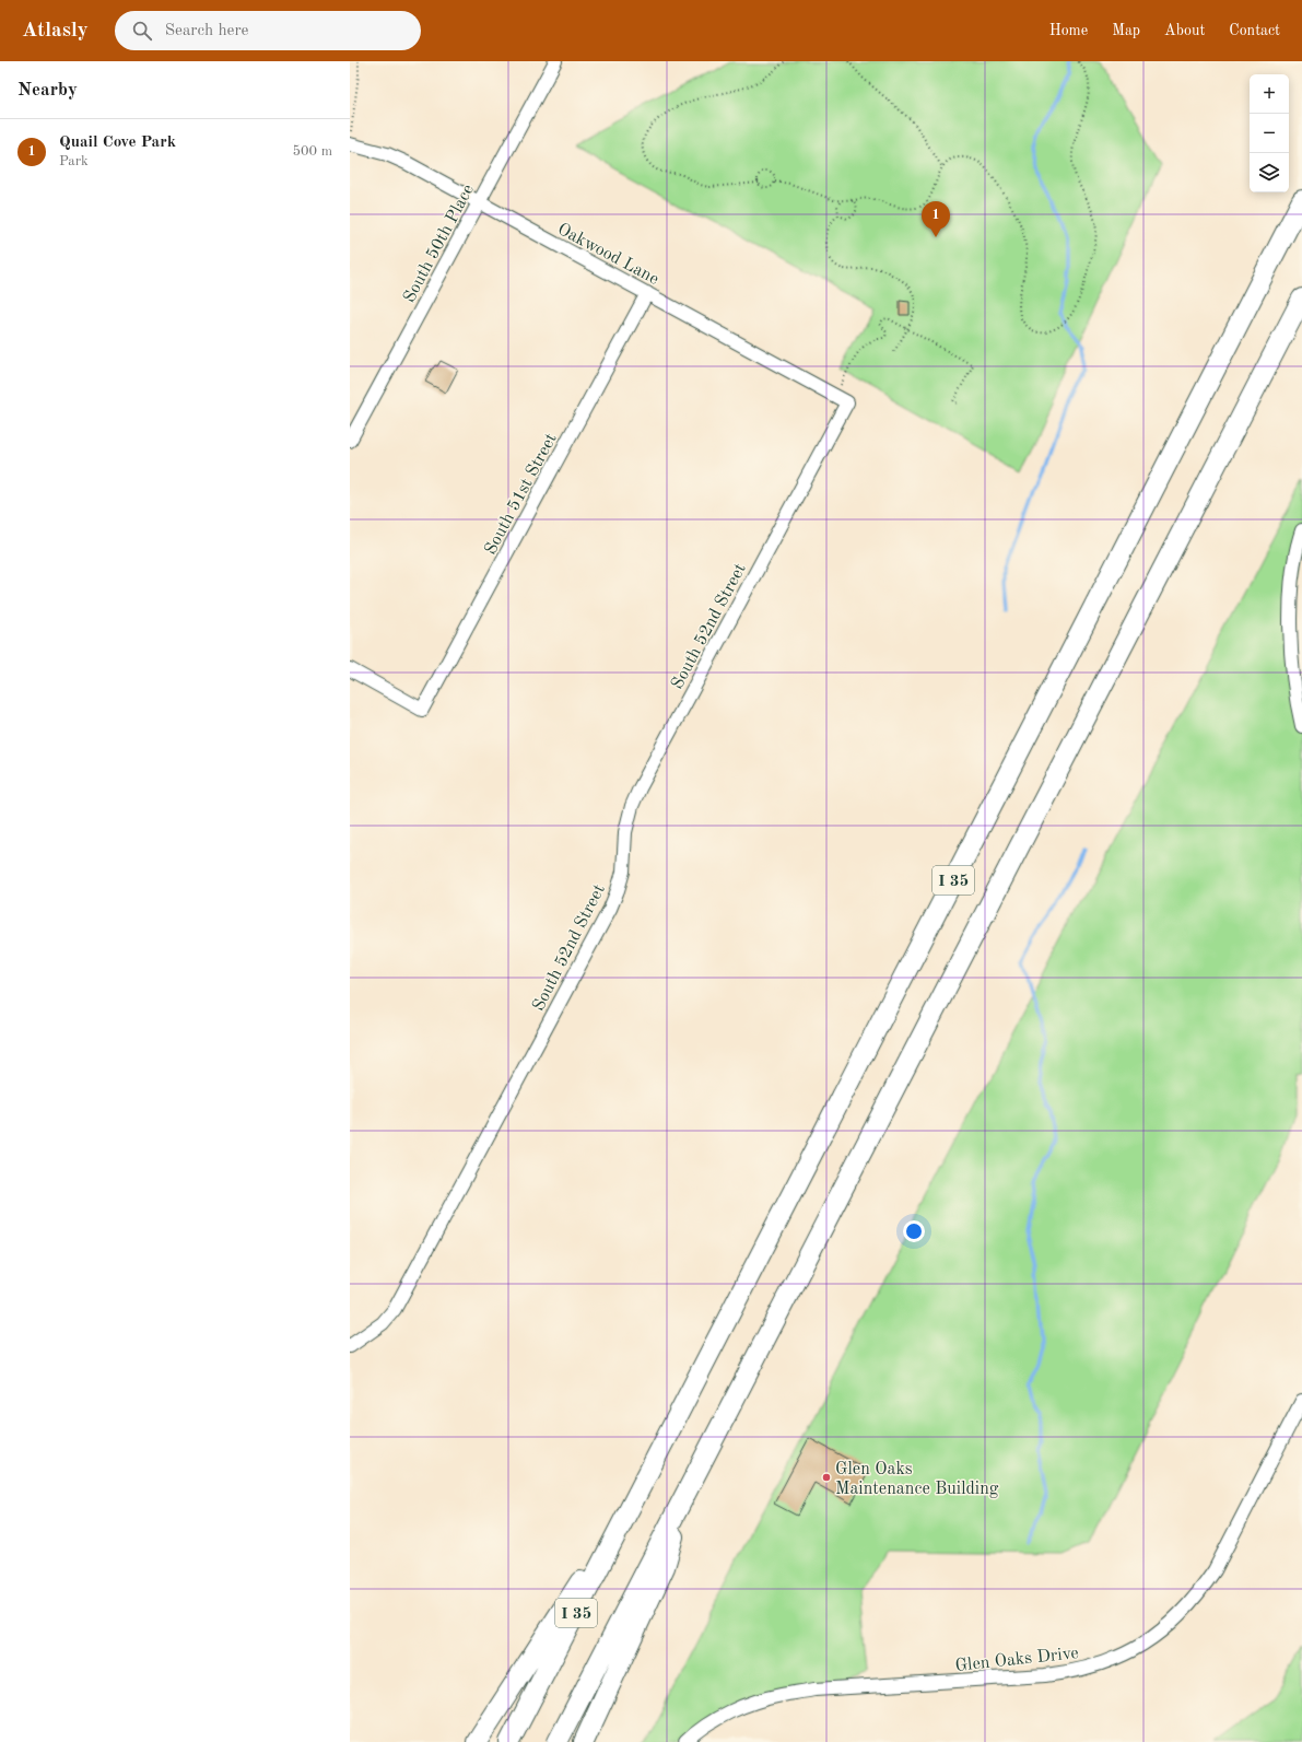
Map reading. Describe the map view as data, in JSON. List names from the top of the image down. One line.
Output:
{"streets":{"highway":["I 35"],"street":["South 50th Place","Oakwood Lane","South 51st Street","South 52nd Street","Glen Oaks Drive"]},"crossings":[["South 50th Place","Oakwood Lane"],["Oakwood Lane","South 51st Street"],["Oakwood Lane","South 52nd Street"]],"places":["Glen Oaks Maintenance Building"],"page":{"header":"Atlasly","search":"Search here","nav":["Home","Map","About","Contact"],"heading":"Nearby","map_buttons":["+","−"],"list":[{"mark":"1","name":"Quail Cove Park","note":"Park","value":"500 m"}],"pins":"1"}}
